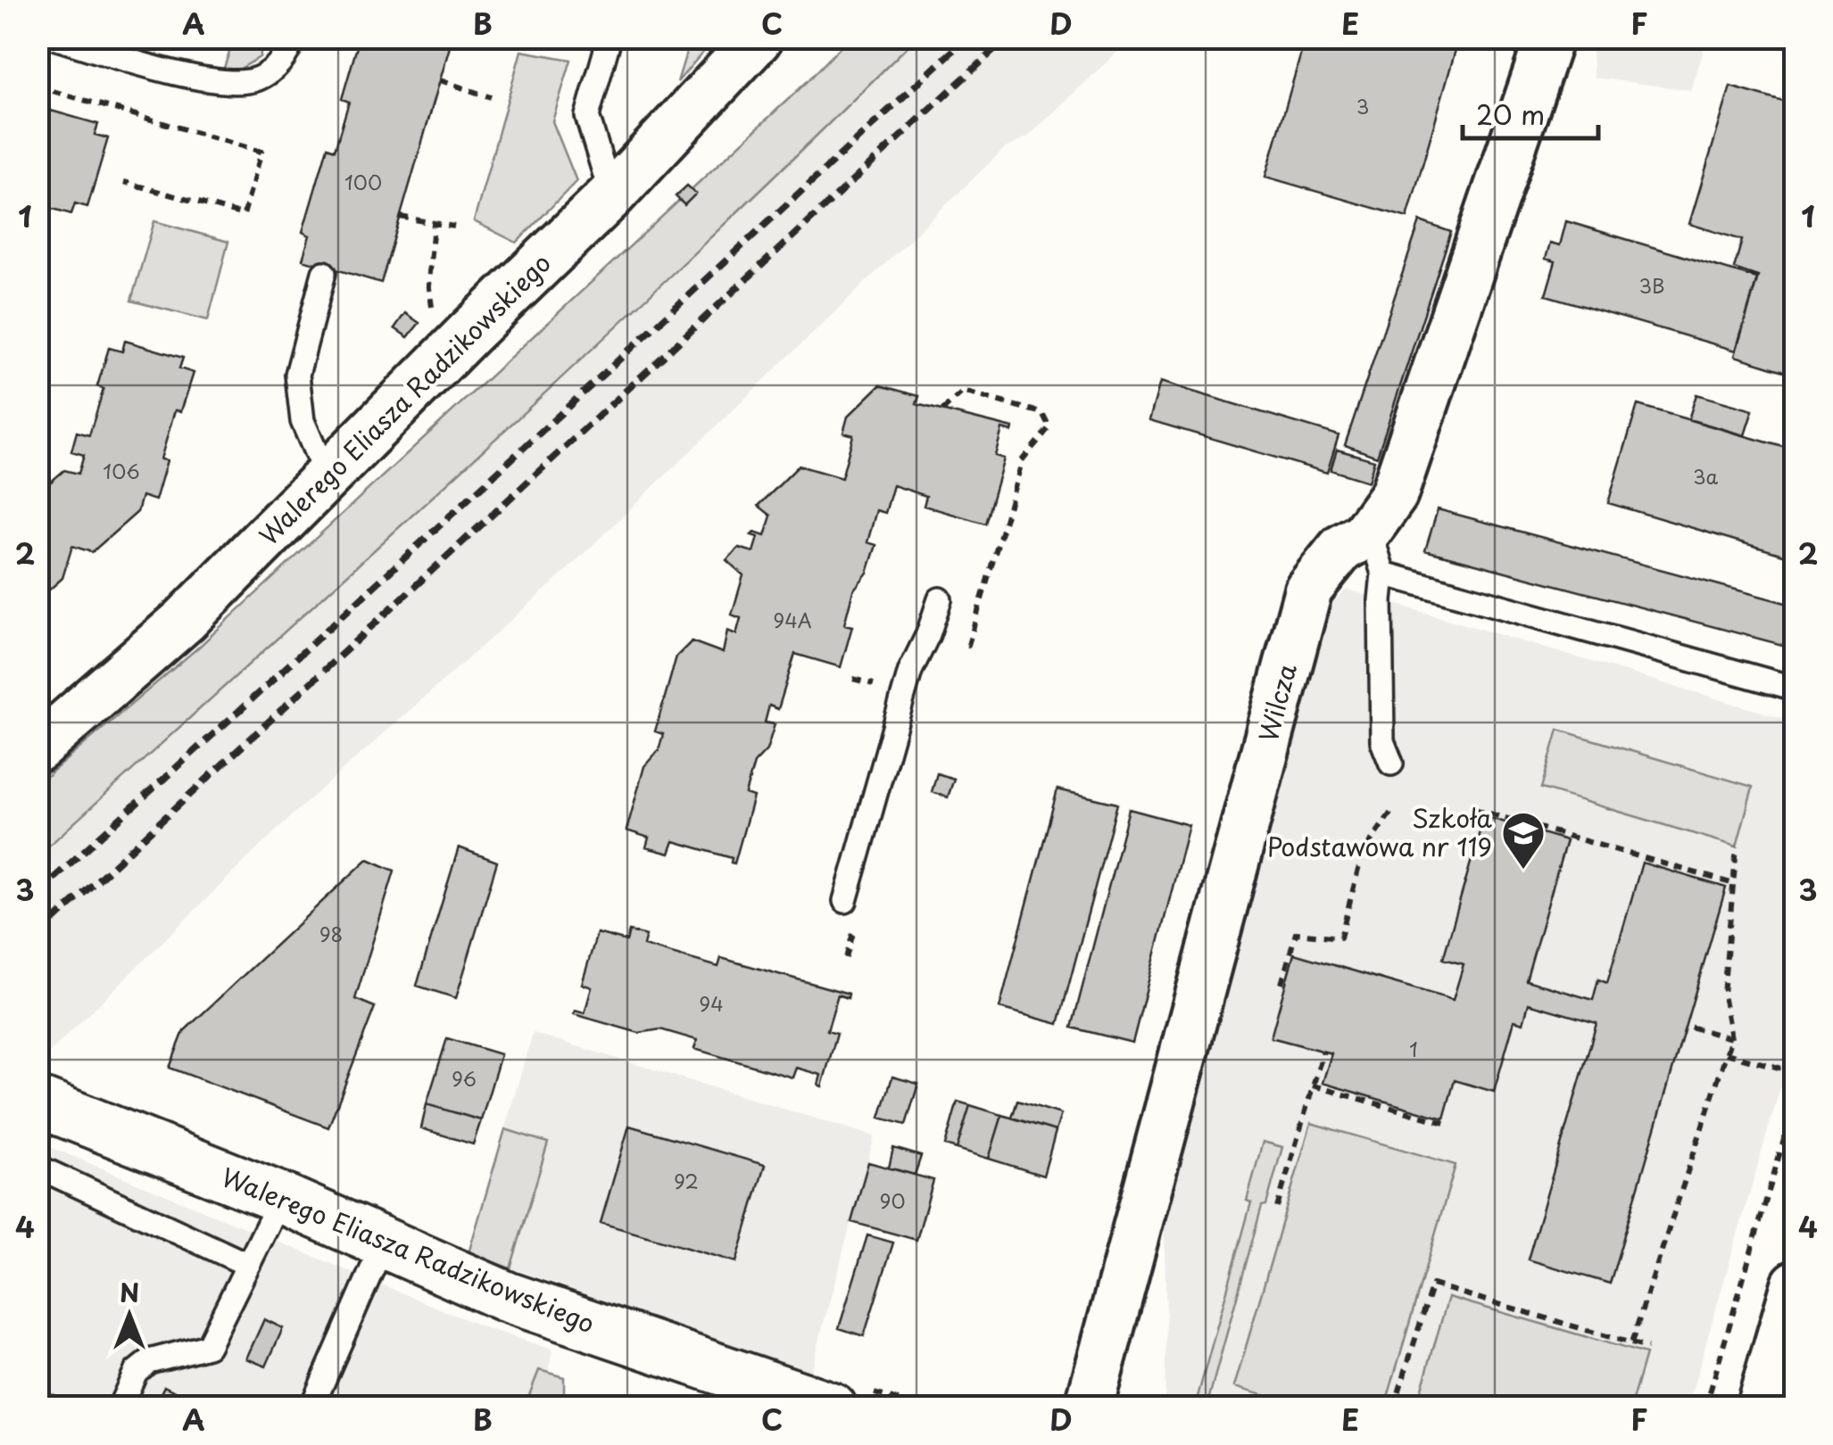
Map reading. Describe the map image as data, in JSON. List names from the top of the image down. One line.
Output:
{"streets":{"street":["Walerego Eliasza Radzikowskiego","Wilcza"]},"places":{"school or university":["Szkoła Podstawowa nr 119"]},"house_numbers":["3","100","3B","106","3a","94A","98","94","1","96","92","90"],"scale_bar":"20 m","north":"top","grid":{"columns":["A","B","C","D","E","F"],"rows":["1","2","3","4"]}}
